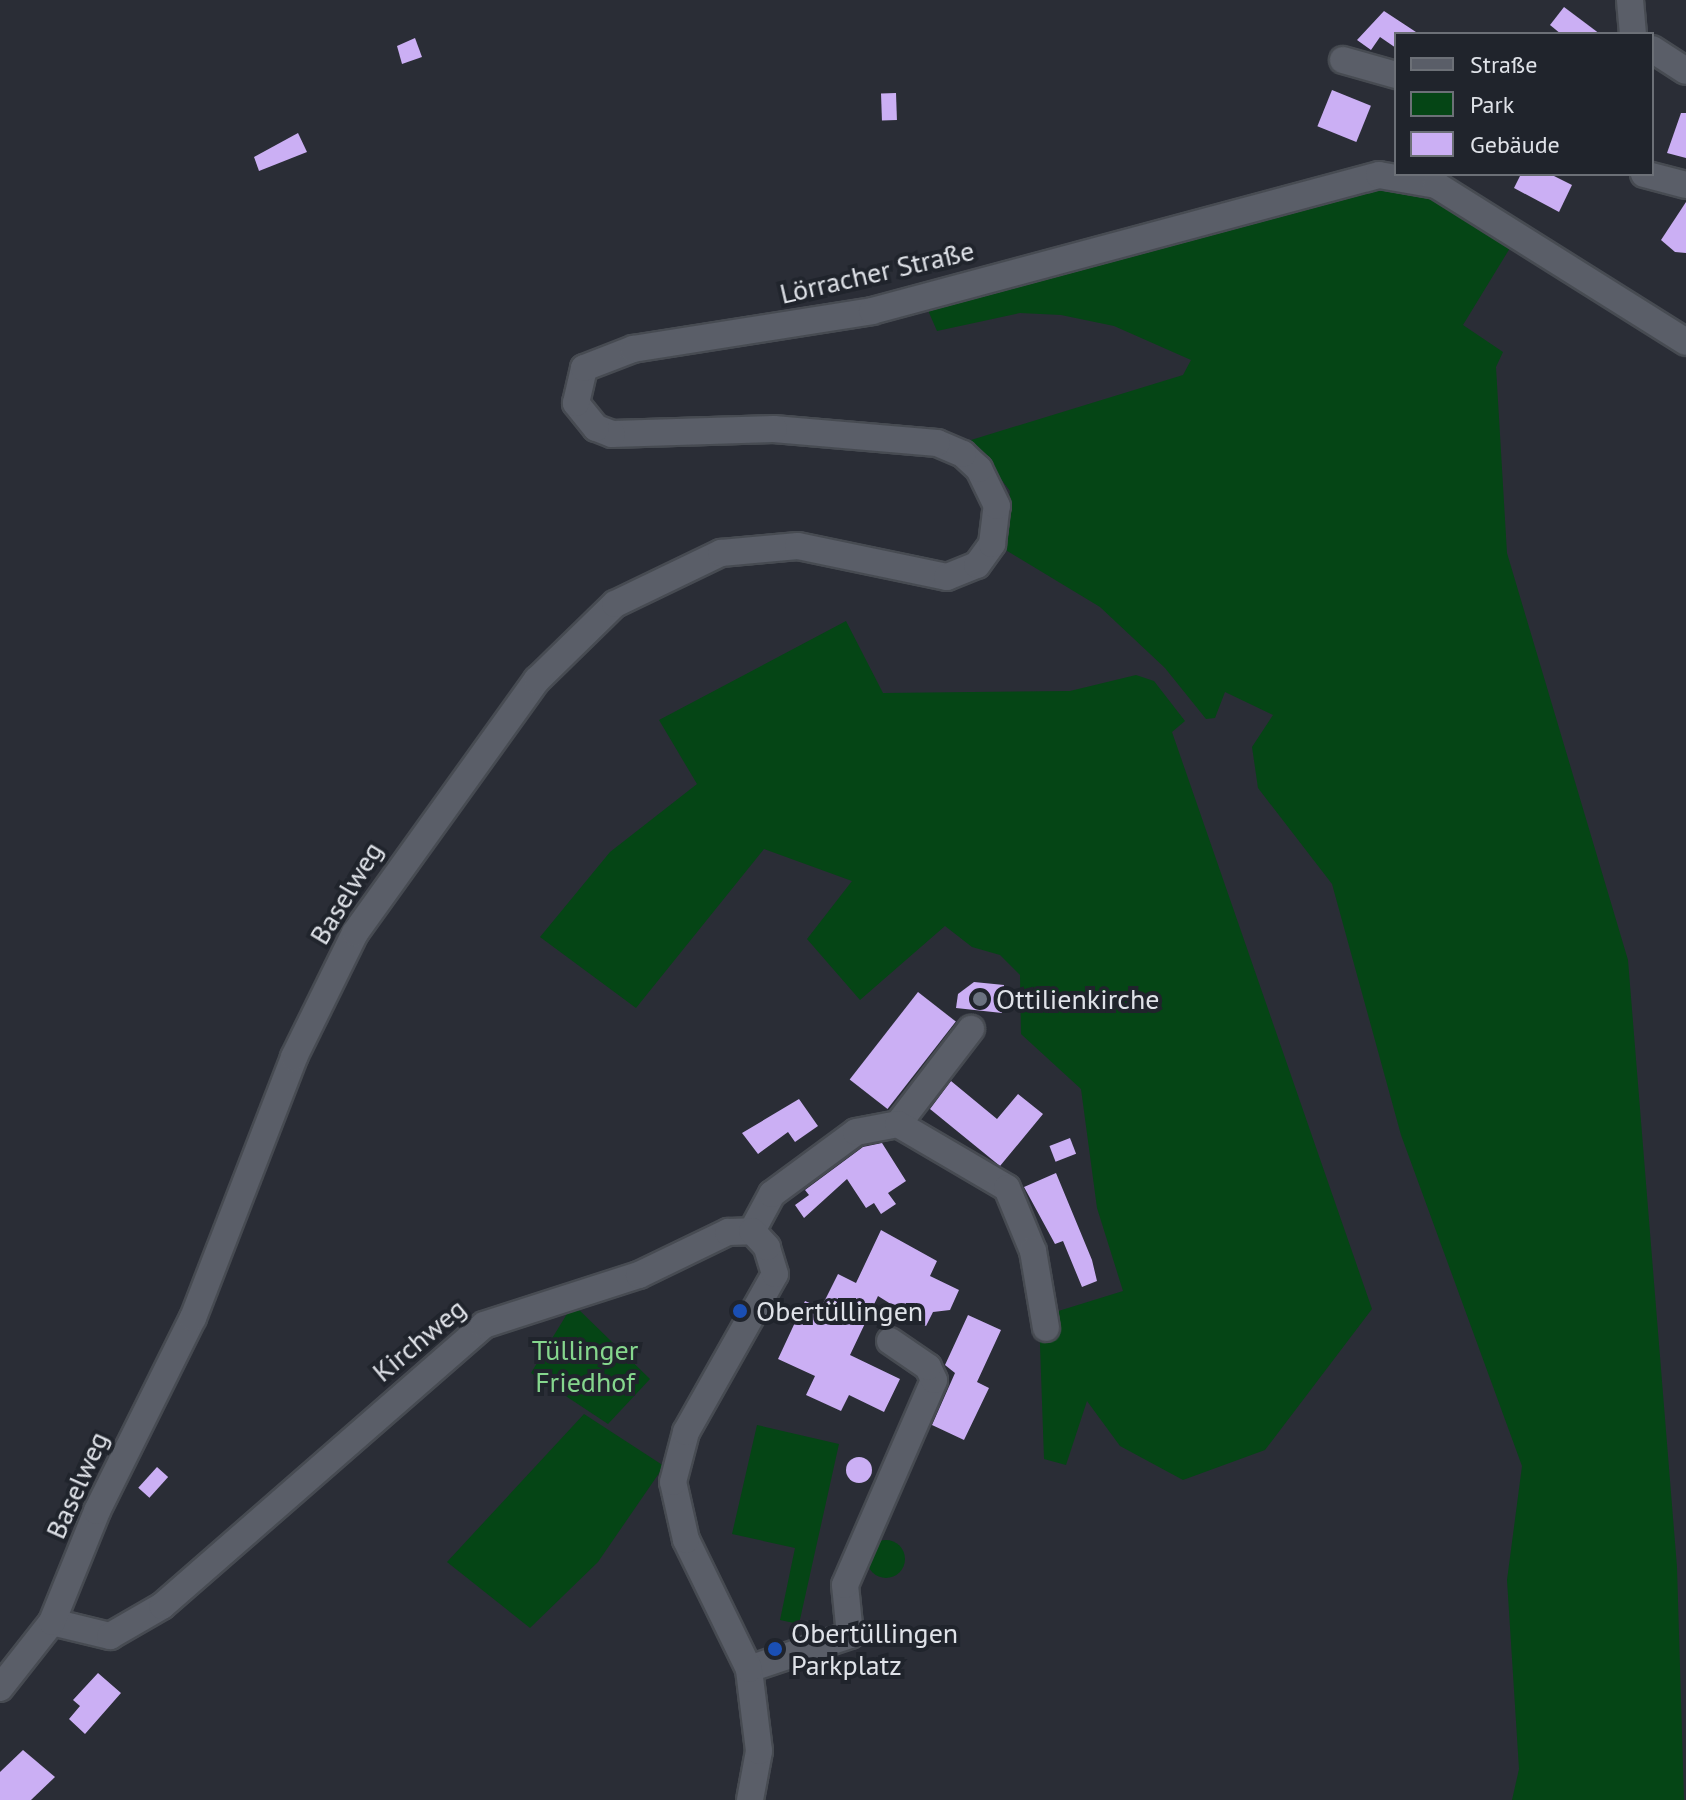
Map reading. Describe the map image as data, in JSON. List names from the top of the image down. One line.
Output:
{"streets":{"street":["Lörracher Straße","Baselweg","Kirchweg"]},"crossings":[["Lörracher Straße","Baselweg"],["Baselweg","Kirchweg"]],"parks":["Tüllinger Friedhof"],"places":["Ottilienkirche","Obertüllingen","Obertüllingen Parkplatz"],"legend":["Straße","Park","Gebäude"]}
